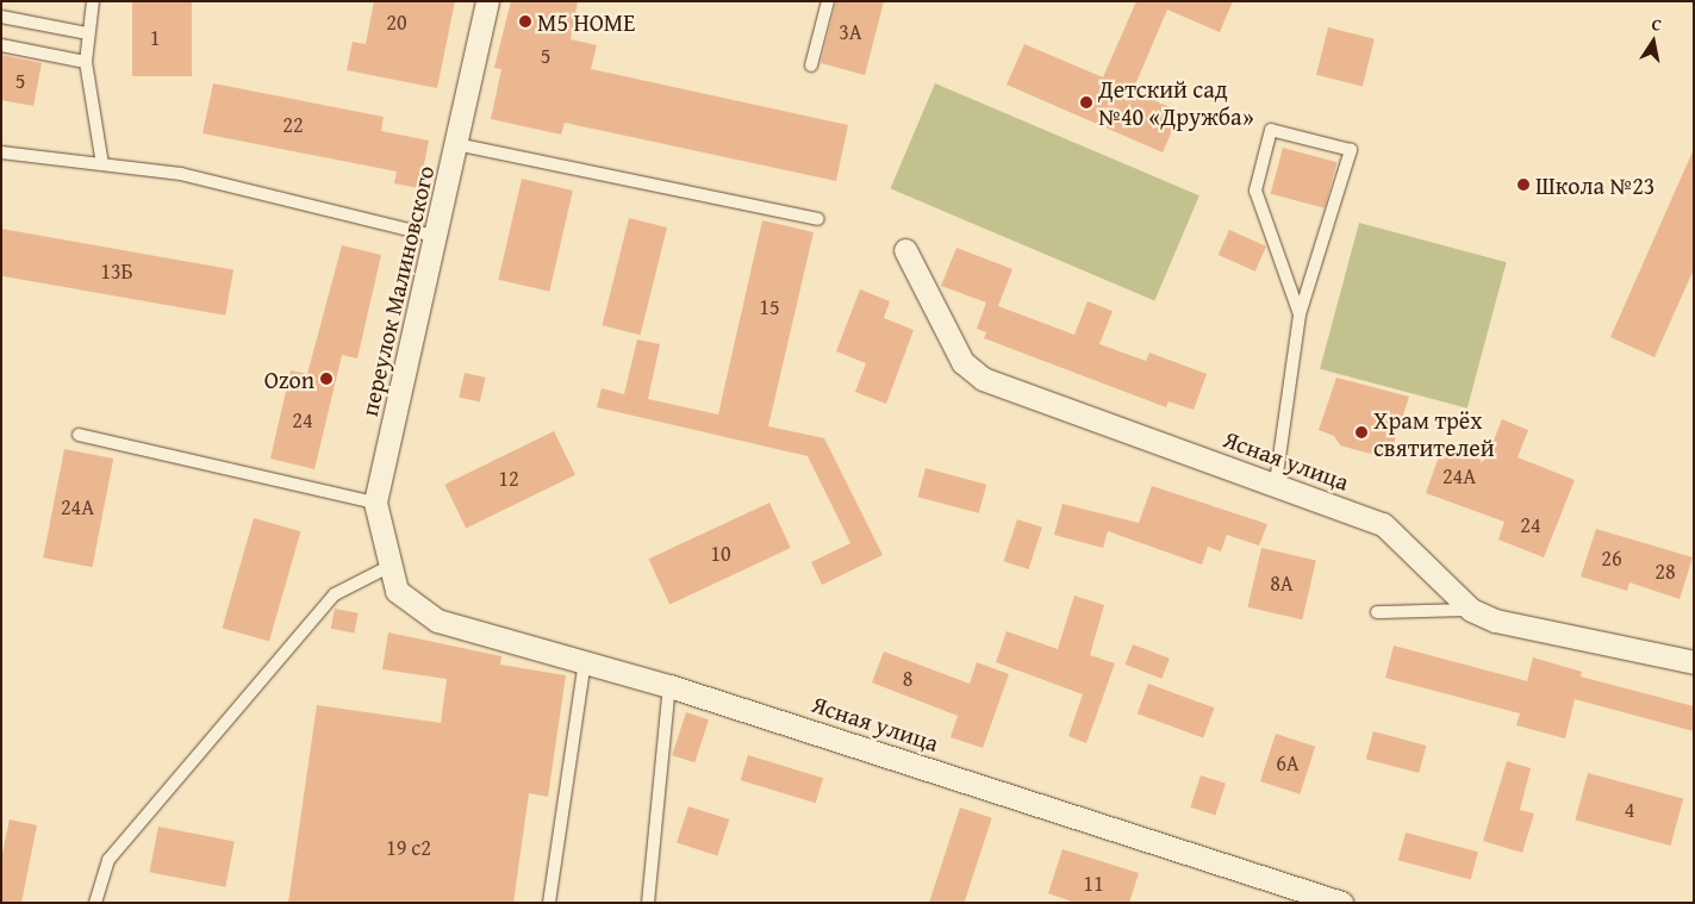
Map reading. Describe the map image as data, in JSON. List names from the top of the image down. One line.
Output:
{"streets":{"street":["переулок Малиновского","Ясная улица"]},"crossings":[["переулок Малиновского","Ясная улица"]],"places":["M5 HOME","Детский сад №40 «Дружба»","Школа №23","Ozon","Храм трёх святителей"],"house_numbers":["20","3А","1","5","5","22","13Б","15","24","24А","12","24А","24","10","26","28","8А","8","6А","4","19 с2","11"],"north":"top"}
